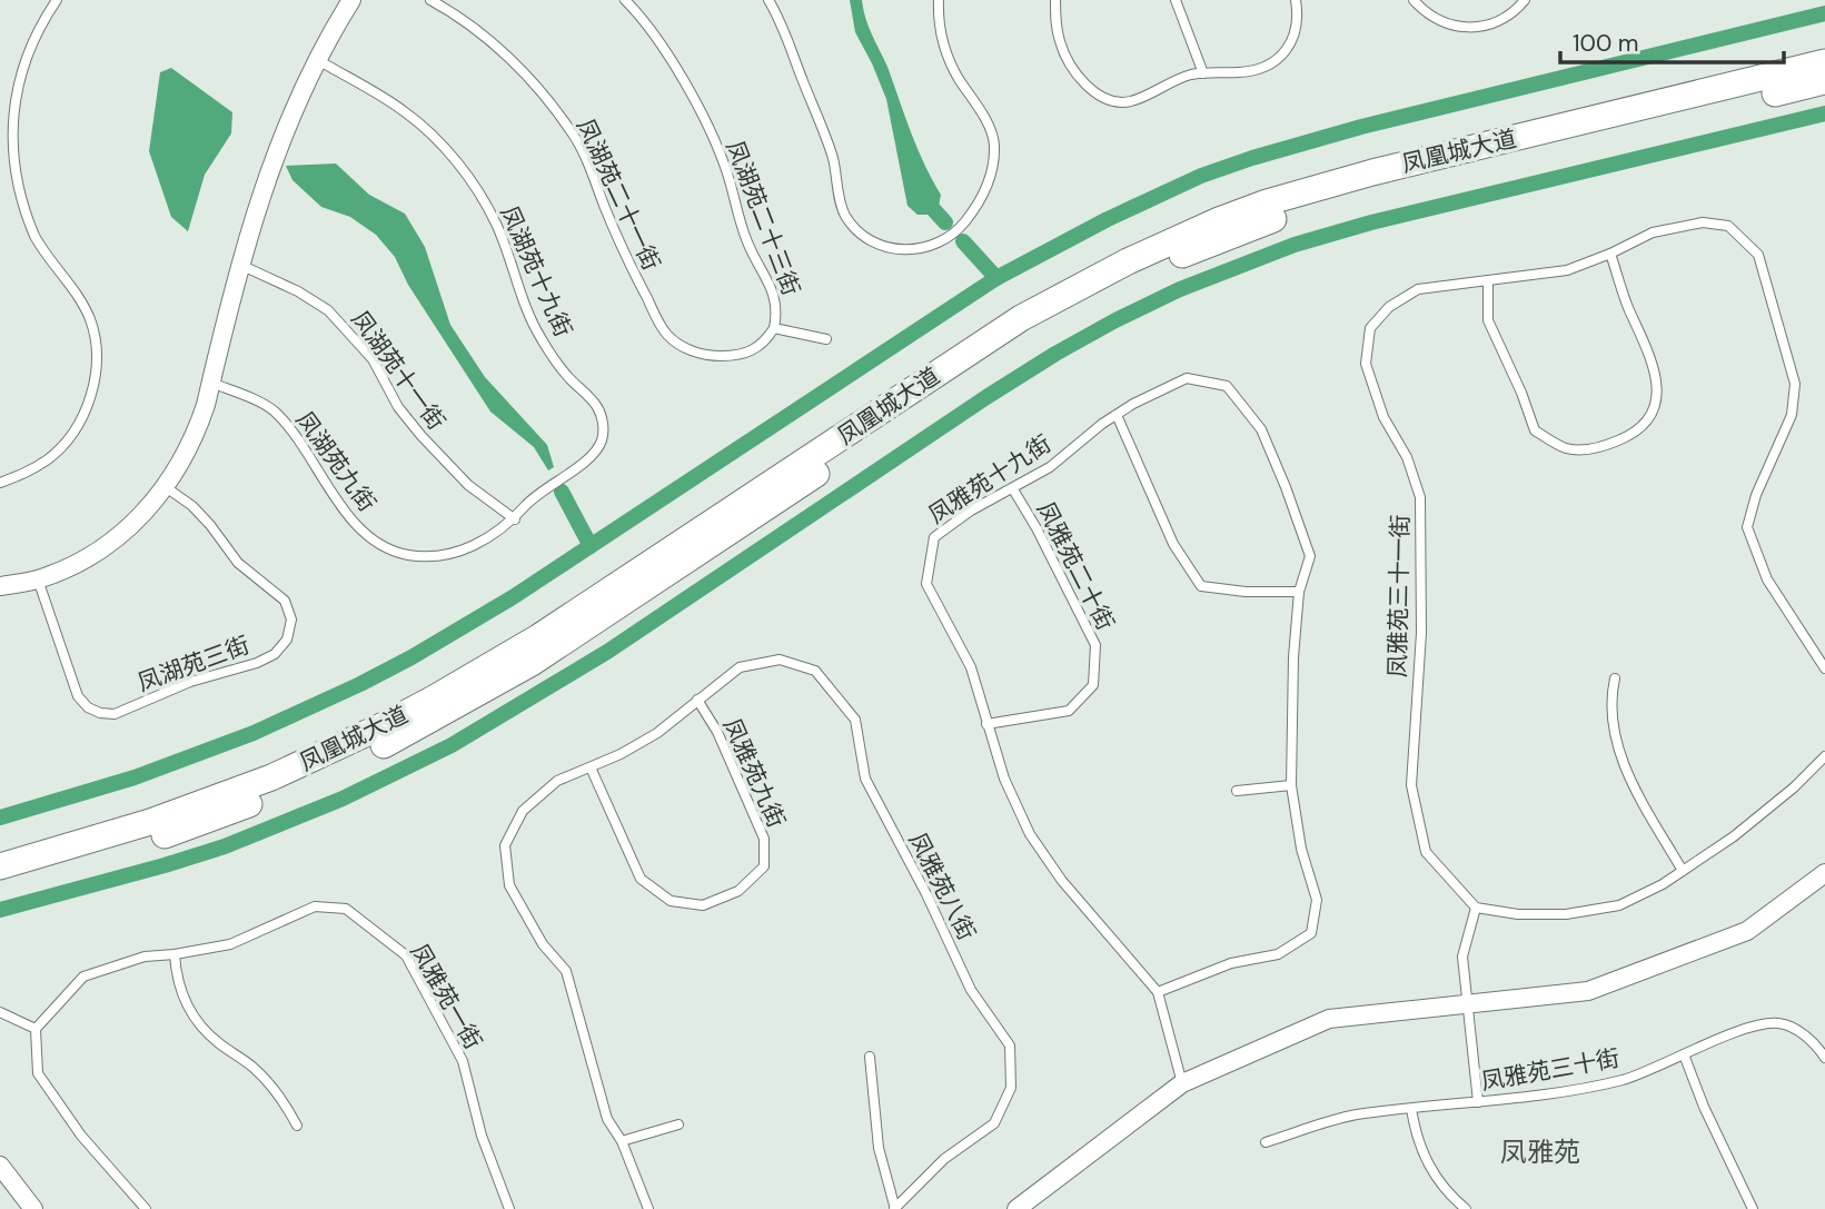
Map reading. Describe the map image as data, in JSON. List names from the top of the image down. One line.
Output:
{"streets":{"main road":["凤凰城大道"],"lane":["凤湖苑二十一街","凤湖苑二十三街","凤湖苑十九街","凤湖苑十一街","凤湖苑九街","凤雅苑十九街","凤雅苑二十街","凤雅苑三十一街","凤湖苑三街","凤雅苑九街","凤雅苑八街","凤雅苑一街","凤雅苑三十街"]},"crossings":[["凤湖苑二十一街","凤湖苑二十三街"],["凤湖苑十九街","凤湖苑十一街"],["凤湖苑十九街","凤湖苑九街"],["凤湖苑十一街","凤湖苑九街"],["凤雅苑十九街","凤雅苑二十街"],["凤雅苑九街","凤雅苑八街"]],"districts":["凤雅苑"],"scale_bar":"100 m"}
